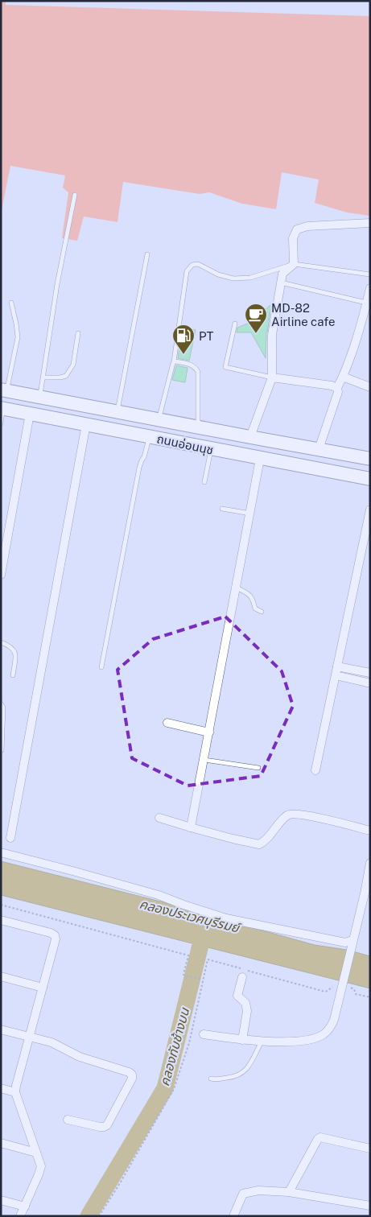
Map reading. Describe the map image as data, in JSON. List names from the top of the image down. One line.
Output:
{"streets":{"main road":["ถนนอ่อนนุช"]},"water":["คลองประเวศบุรีรมย์","คลองทับช้างบน"],"places":{"cafe":["MD-82 Airline cafe"],"fuel station":["PT"]}}
